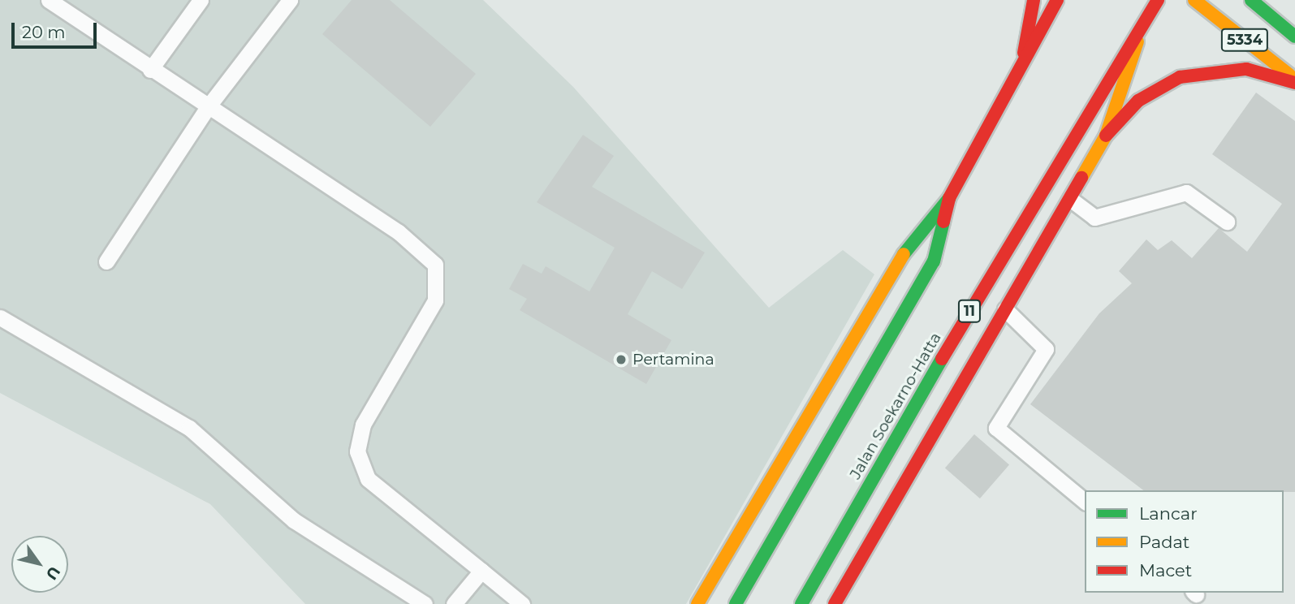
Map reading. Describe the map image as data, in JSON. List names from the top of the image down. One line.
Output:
{"streets":{"main road":["5334","11","Jalan Soekarno-Hatta"]},"places":["Pertamina"],"legend":["Lancar","Padat","Macet"],"scale_bar":"20 m","north":"bottom right"}
